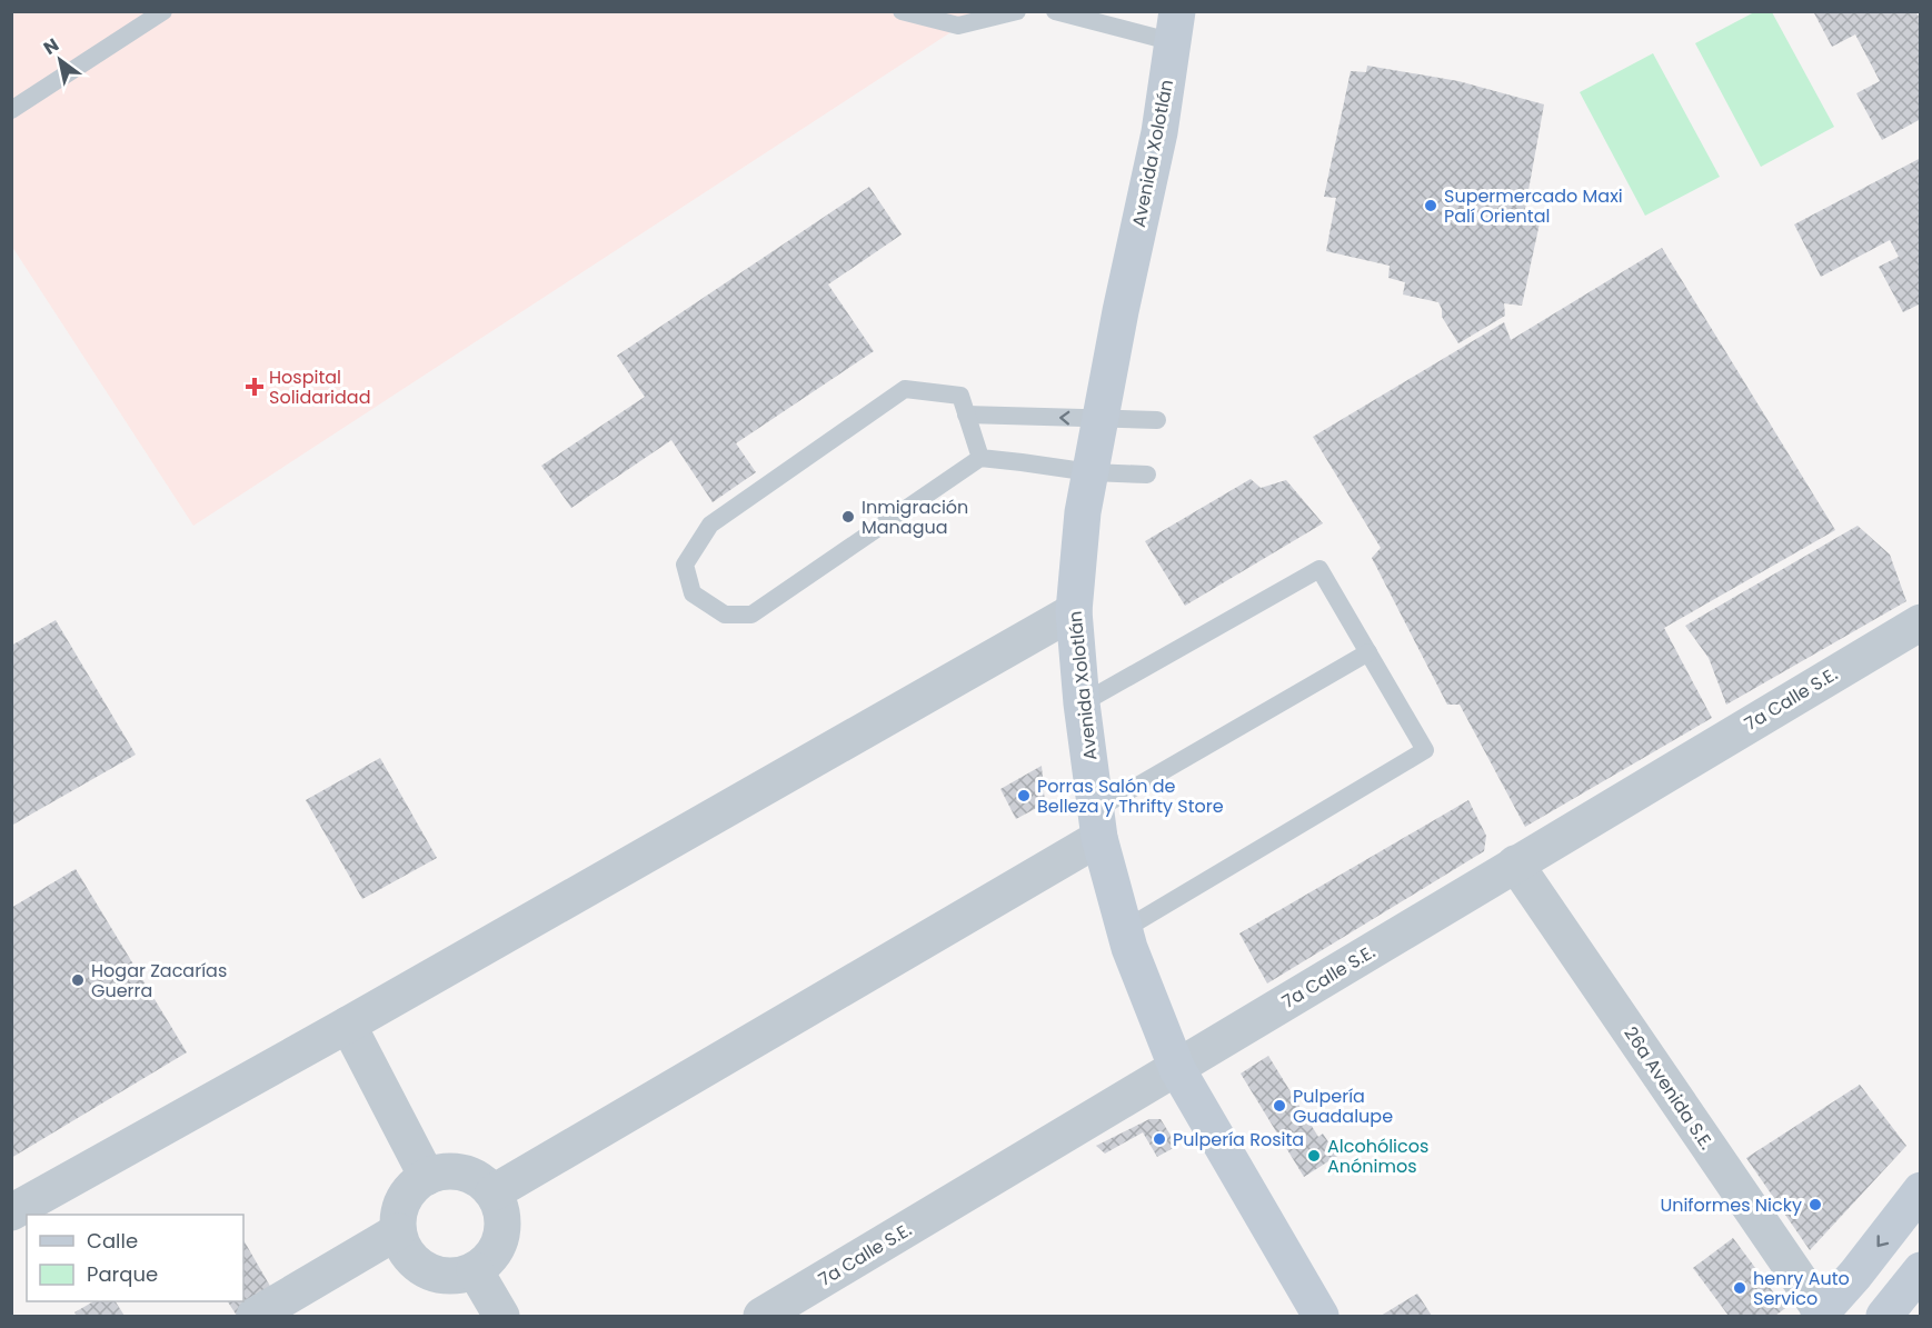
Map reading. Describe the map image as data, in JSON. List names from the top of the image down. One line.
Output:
{"streets":{"main road":["Avenida Xolotlán"],"street":["7a Calle S.E.","26a Avenida S.E."]},"crossings":[["Avenida Xolotlán","7a Calle S.E."],["7a Calle S.E.","26a Avenida S.E."]],"places":{"other":["Supermercado Maxi Palí Oriental","Inmigración Managua","Porras Salón de Belleza y Thrifty Store","Hogar Zacarías Guerra","Pulpería Guadalupe","Pulpería Rosita","Alcohólicos Anónimos","Uniformes Nicky","henry Auto Servico"],"health":["Hospital Solidaridad"]},"legend":["Calle","Parque"],"north":"top left"}
